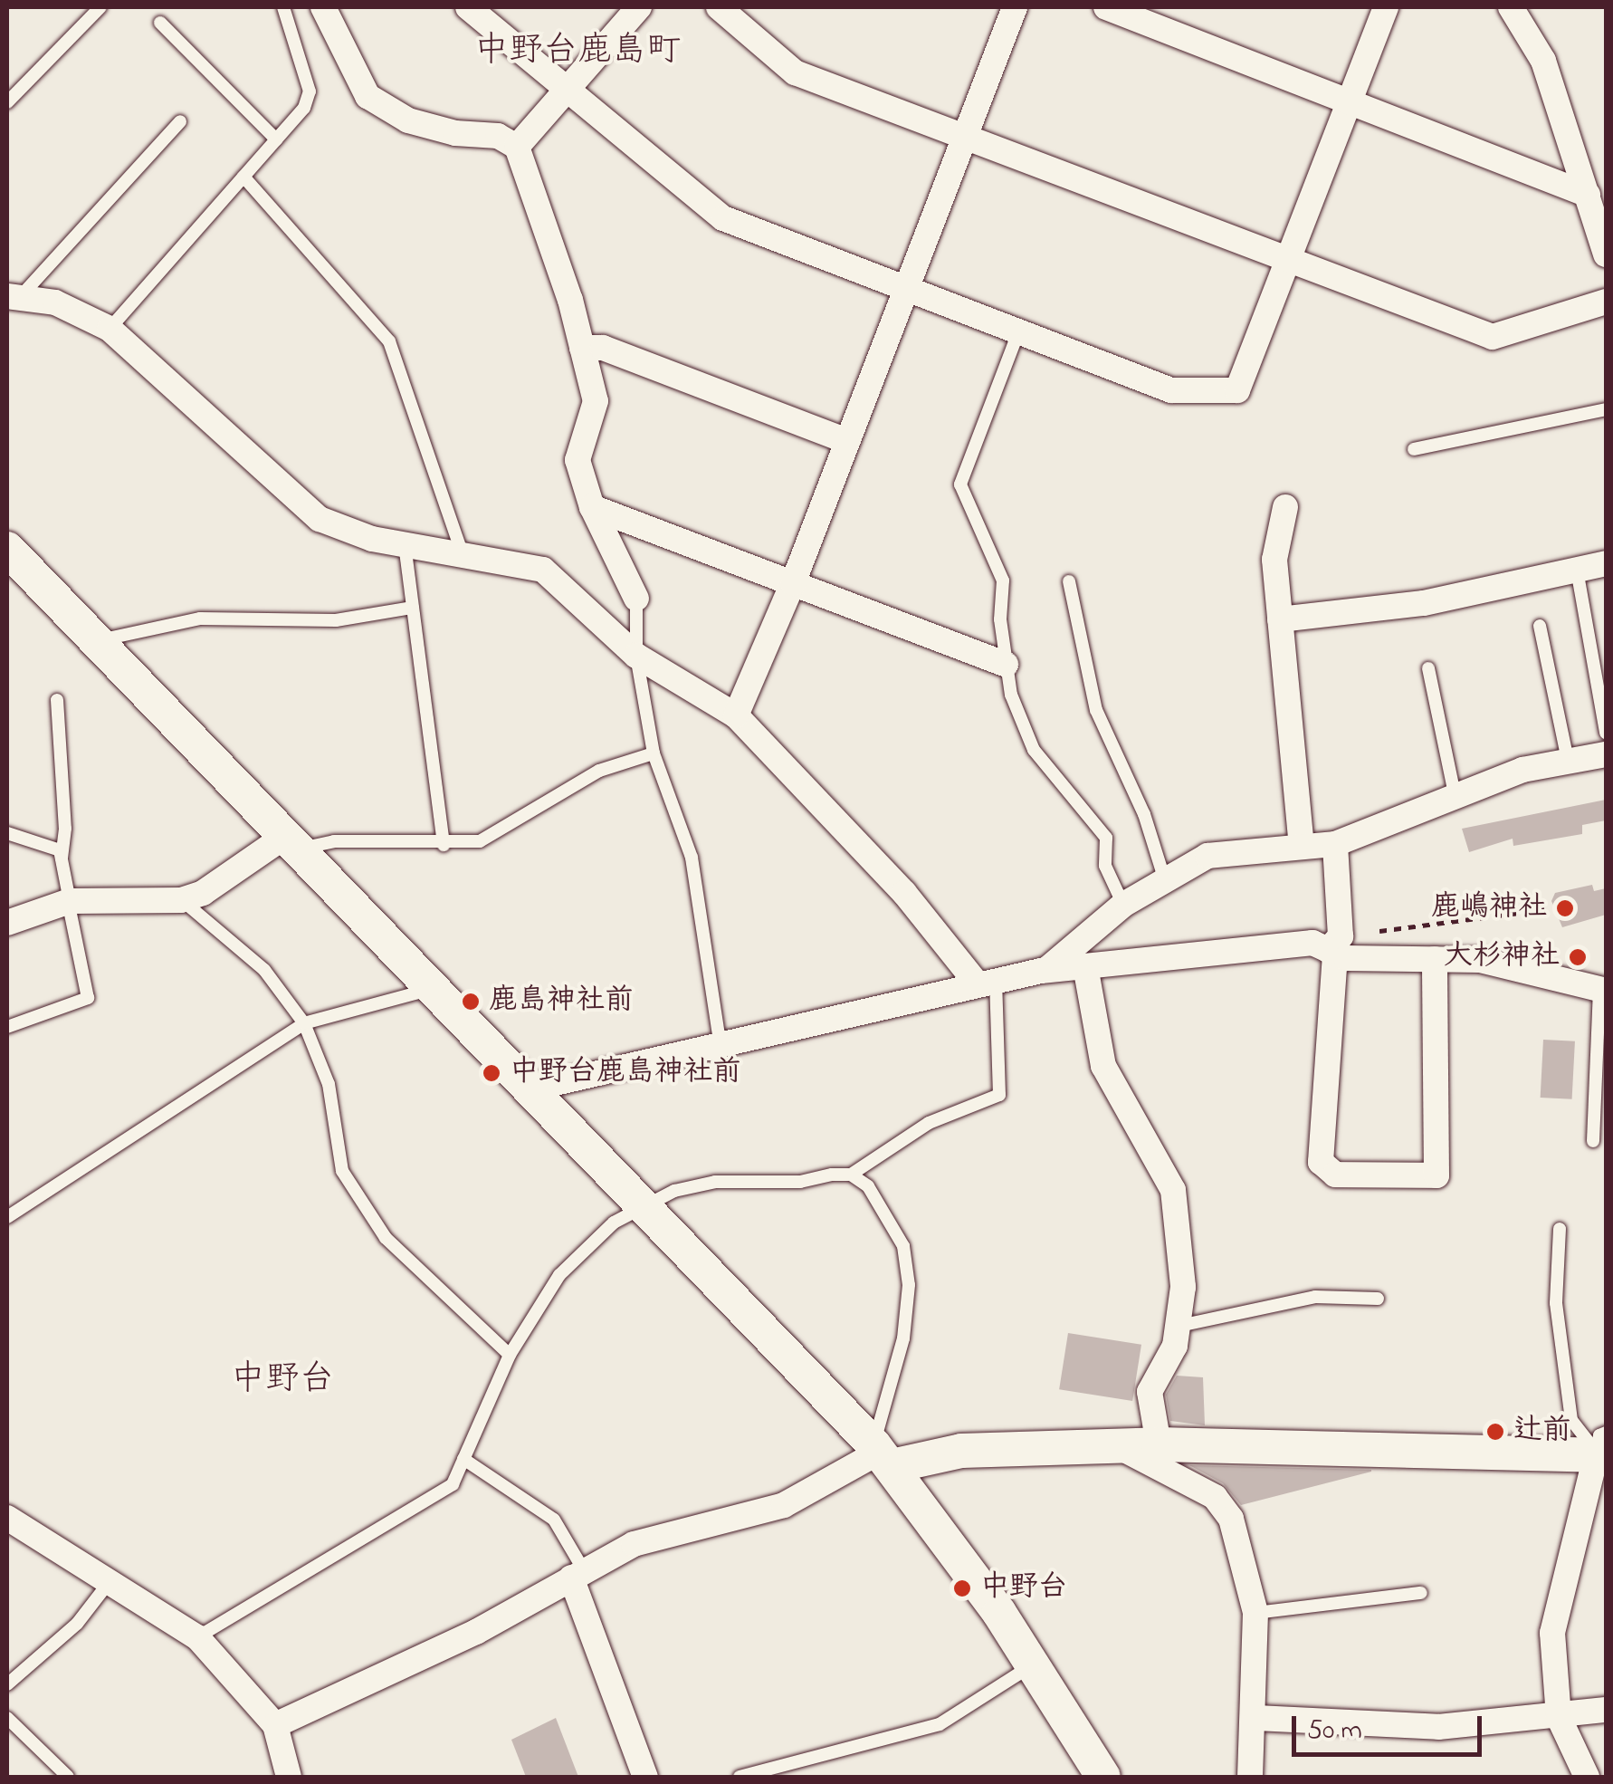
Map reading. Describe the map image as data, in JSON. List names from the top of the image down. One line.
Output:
{"districts":["中野台鹿島町","中野台"],"places":["鹿嶋神社","大杉神社","鹿島神社前","中野台鹿島神社前","辻前","中野台"],"scale_bar":"50 m"}
